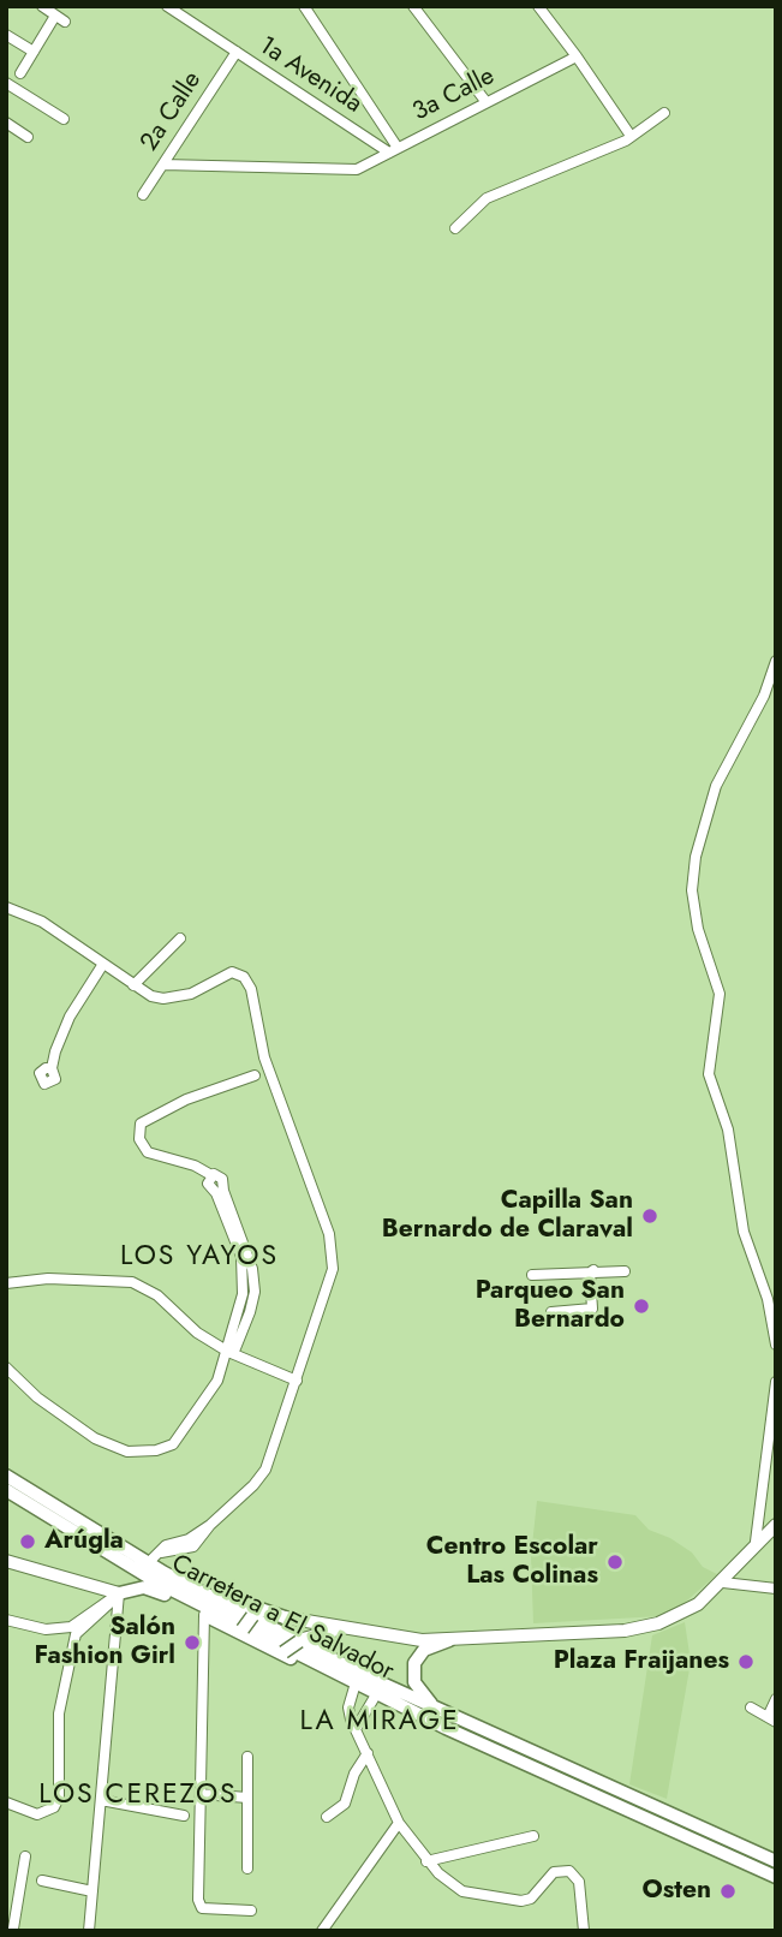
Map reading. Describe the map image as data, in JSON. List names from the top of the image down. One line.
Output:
{"streets":{"highway":["Carretera a El Salvador"],"street":["1a Avenida","3a Calle","2a Calle"]},"crossings":[["1a Avenida","3a Calle"],["1a Avenida","2a Calle"],["3a Calle","2a Calle"]],"districts":["LOS YAYOS","LA MIRAGE","LOS CEREZOS"],"places":["Capilla San Bernardo de Claraval","Parqueo San Bernardo","Arúgla","Centro Escolar Las Colinas","Salón Fashion Girl","Plaza Fraijanes","Osten"]}
